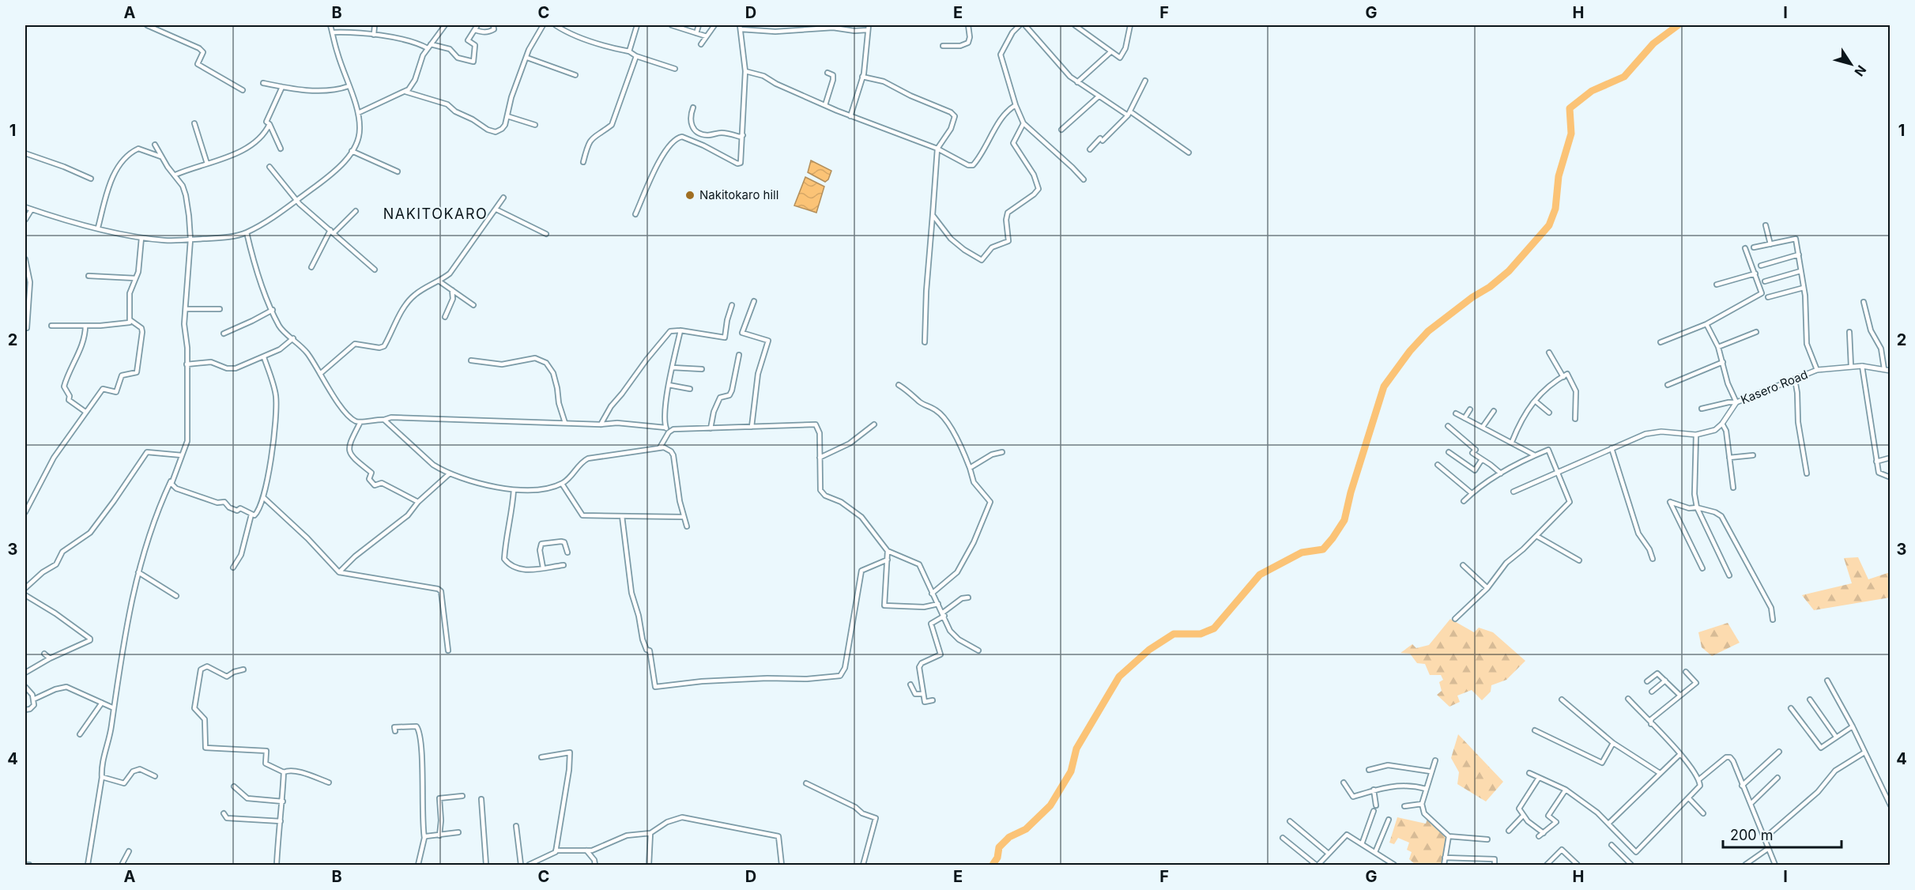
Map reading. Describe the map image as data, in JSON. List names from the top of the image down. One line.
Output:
{"streets":{"street":["Kasero Road"]},"districts":["NAKITOKARO"],"places":["Nakitokaro hill"],"scale_bar":"200 m","north":"bottom right","grid":{"columns":["A","B","C","D","E","F","G","H","I"],"rows":["1","2","3","4"]}}
